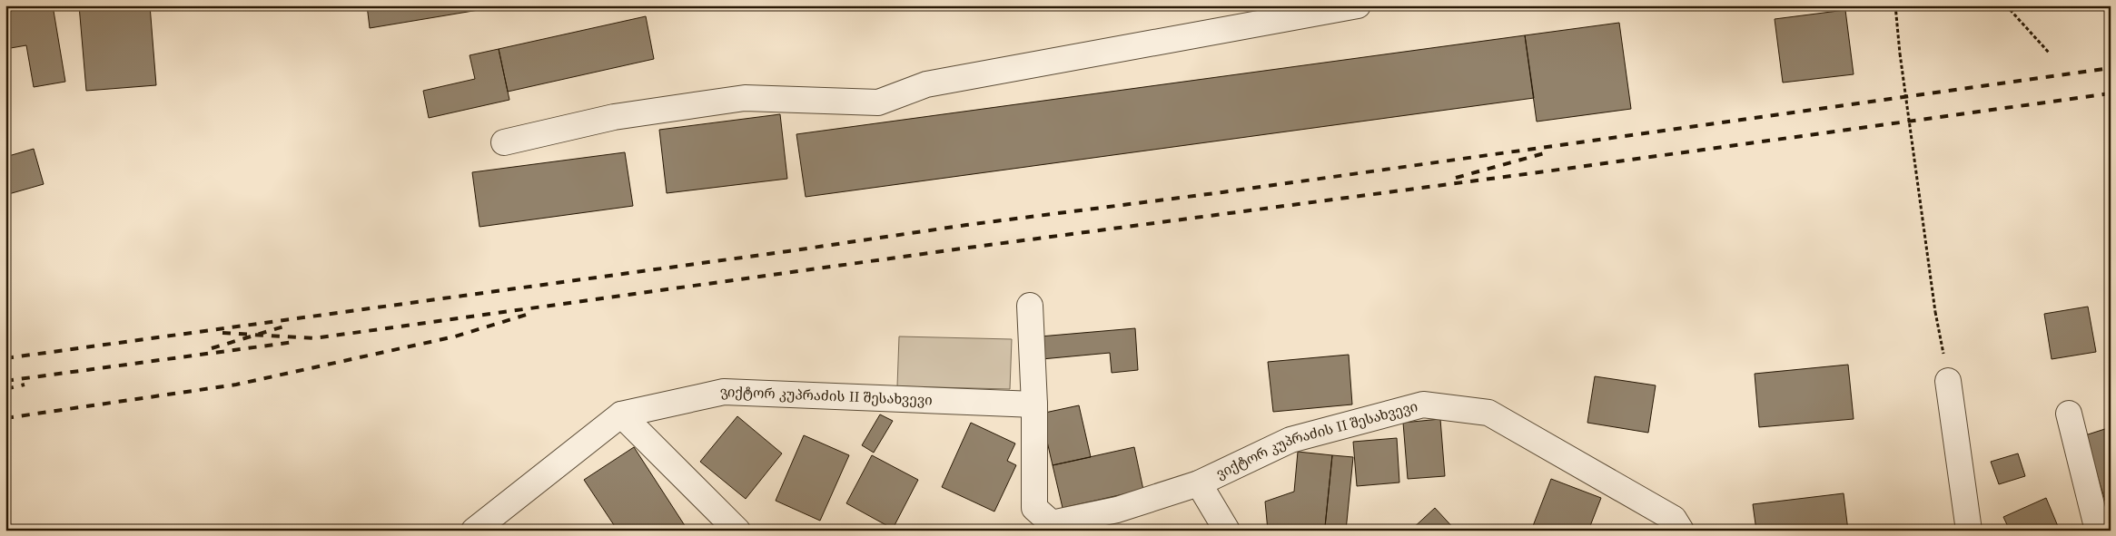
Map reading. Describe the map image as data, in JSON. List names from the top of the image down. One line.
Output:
{"streets":{"street":["ვიქტორ კუპრაძის II შესახვევი"]}}
